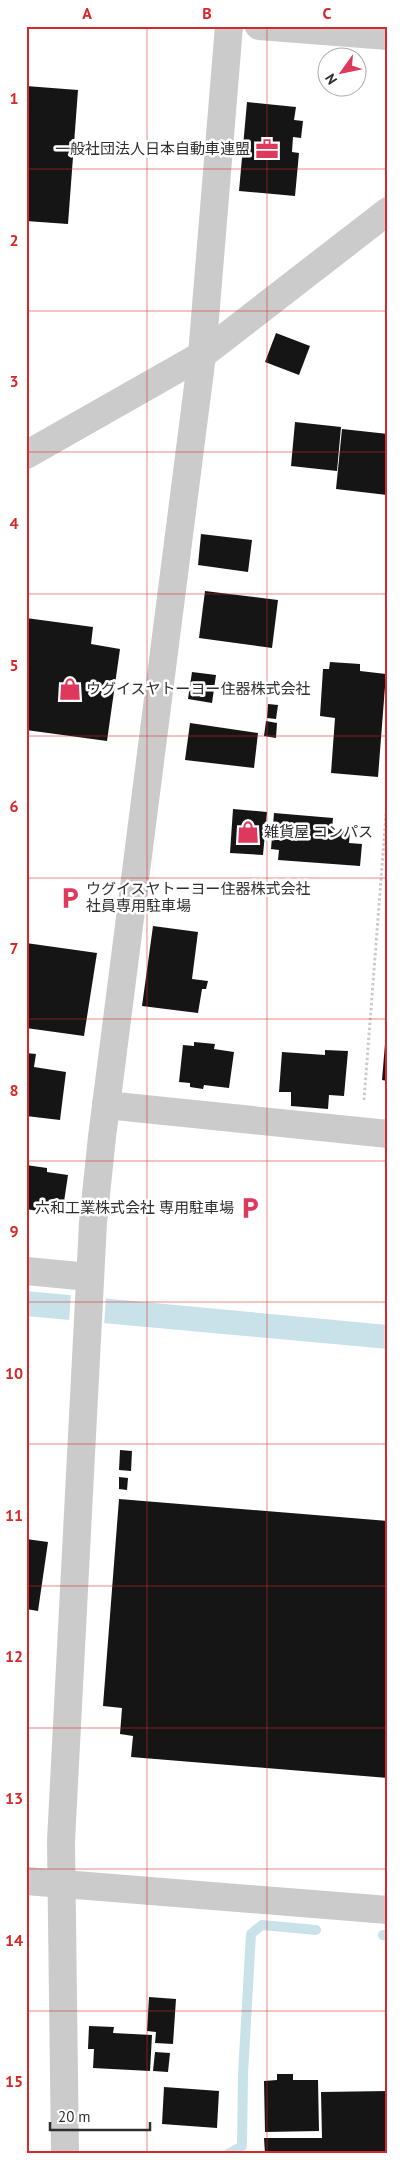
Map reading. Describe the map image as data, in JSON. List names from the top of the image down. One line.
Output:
{"places":{"office":["一般社団法人日本自動車連盟"],"shop":["ウグイスヤトーヨー住器株式会社","雑貨屋 コンパス"],"parking":["ウグイスヤトーヨー住器株式会社 社員専用駐車場","六和工業株式会社 専用駐車場"]},"scale_bar":"20 m","north":"bottom left","grid":{"columns":["A","B","C"],"rows":["1","2","3","4","5","6","7","8","9","10","11","12","13","14","15"]}}
